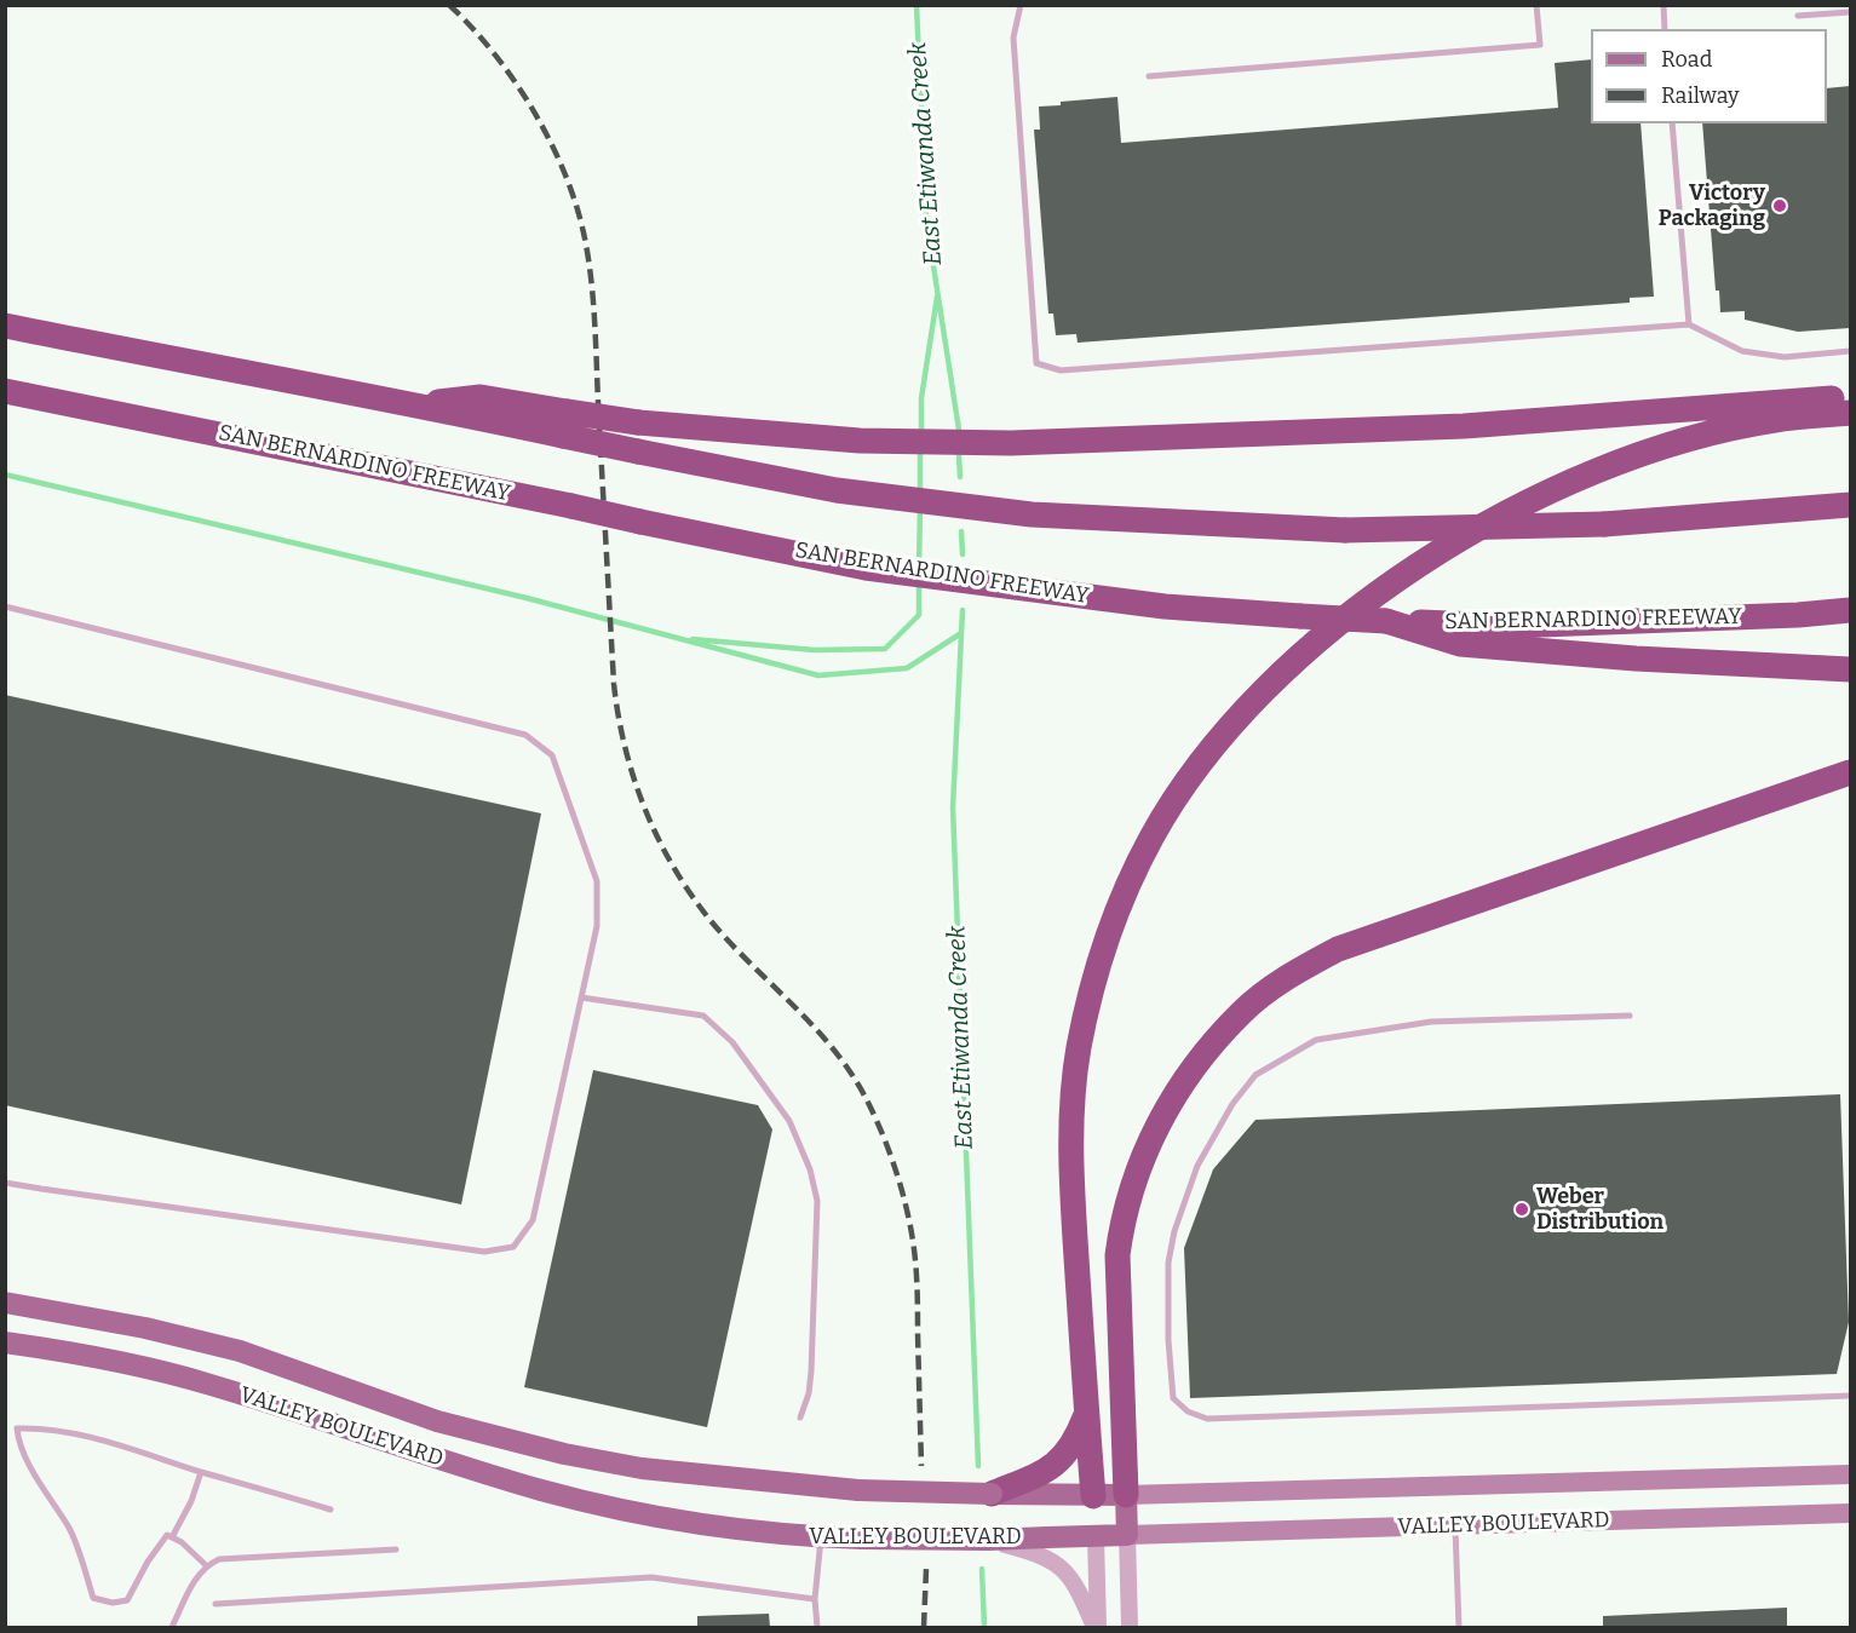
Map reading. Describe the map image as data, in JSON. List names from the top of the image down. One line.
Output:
{"streets":{"highway":["SAN BERNARDINO FREEWAY"],"main road":["VALLEY BOULEVARD"]},"water":["East Etiwanda Creek"],"places":["Victory Packaging","Weber Distribution"],"legend":["Road","Railway"]}
